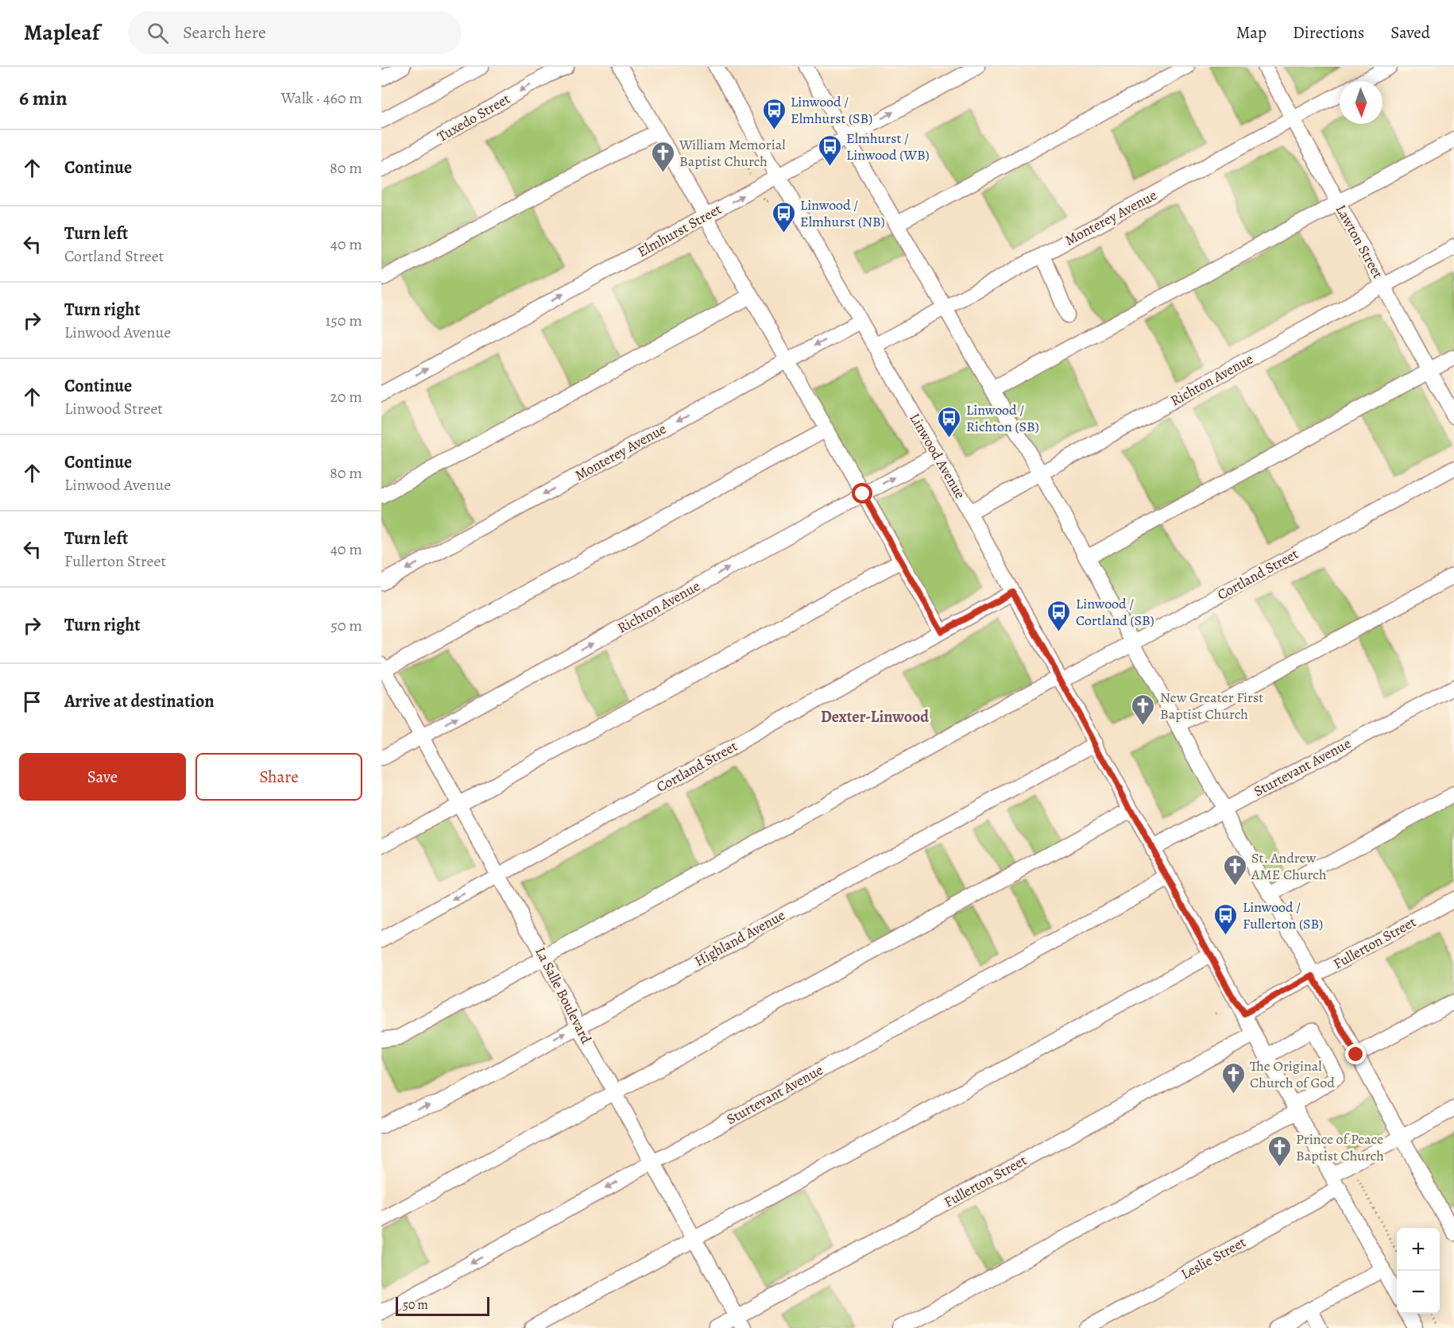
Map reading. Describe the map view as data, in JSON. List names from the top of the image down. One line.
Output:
{"streets":{"street":["Tuxedo Street","Monterey Avenue","Elmhurst Street","Lawton Street","Richton Avenue","Linwood Avenue","Cortland Street","Sturtevant Avenue","Highland Avenue","Fullerton Street","La Salle Boulevard","Leslie Street"]},"crossings":[["Monterey Avenue","Lawton Street"],["Monterey Avenue","Linwood Avenue"],["Elmhurst Street","Linwood Avenue"],["Lawton Street","Richton Avenue"],["Richton Avenue","Linwood Avenue"],["Richton Avenue","La Salle Boulevard"],["Linwood Avenue","Cortland Street"],["Linwood Avenue","Sturtevant Avenue"],["Linwood Avenue","Highland Avenue"],["Cortland Street","La Salle Boulevard"],["Sturtevant Avenue","La Salle Boulevard"],["Highland Avenue","La Salle Boulevard"],["Fullerton Street","La Salle Boulevard"]],"districts":["Dexter-Linwood"],"places":{"bus stop":["Linwood / Elmhurst (SB)","Elmhurst / Linwood (WB)","Linwood / Elmhurst (NB)","Linwood / Richton (SB)","Linwood / Cortland (SB)","Linwood / Fullerton (SB)"],"church":["William Memorial Baptist Church","New Greater First Baptist Church","St. Andrew AME Church","The Original Church of God","Prince of Peace Baptist Church"]},"scale_bar":"50 m","north":"bottom","page":{"header":"Mapleaf","search":"Search here","nav":["Map","Directions","Saved"],"heading":["6 min","Walk · 460 m"],"list":[["Continue","80 m"],["Turn left","Cortland Street","40 m"],["Turn right","Linwood Avenue","150 m"],["Continue","Linwood Street","20 m"],["Continue","Linwood Avenue","80 m"],["Turn left","Fullerton Street","40 m"],["Turn right","50 m"],"Arrive at destination"],"buttons":["Save","Share"],"map_buttons":["+","−"],"scale":"50 m"}}
